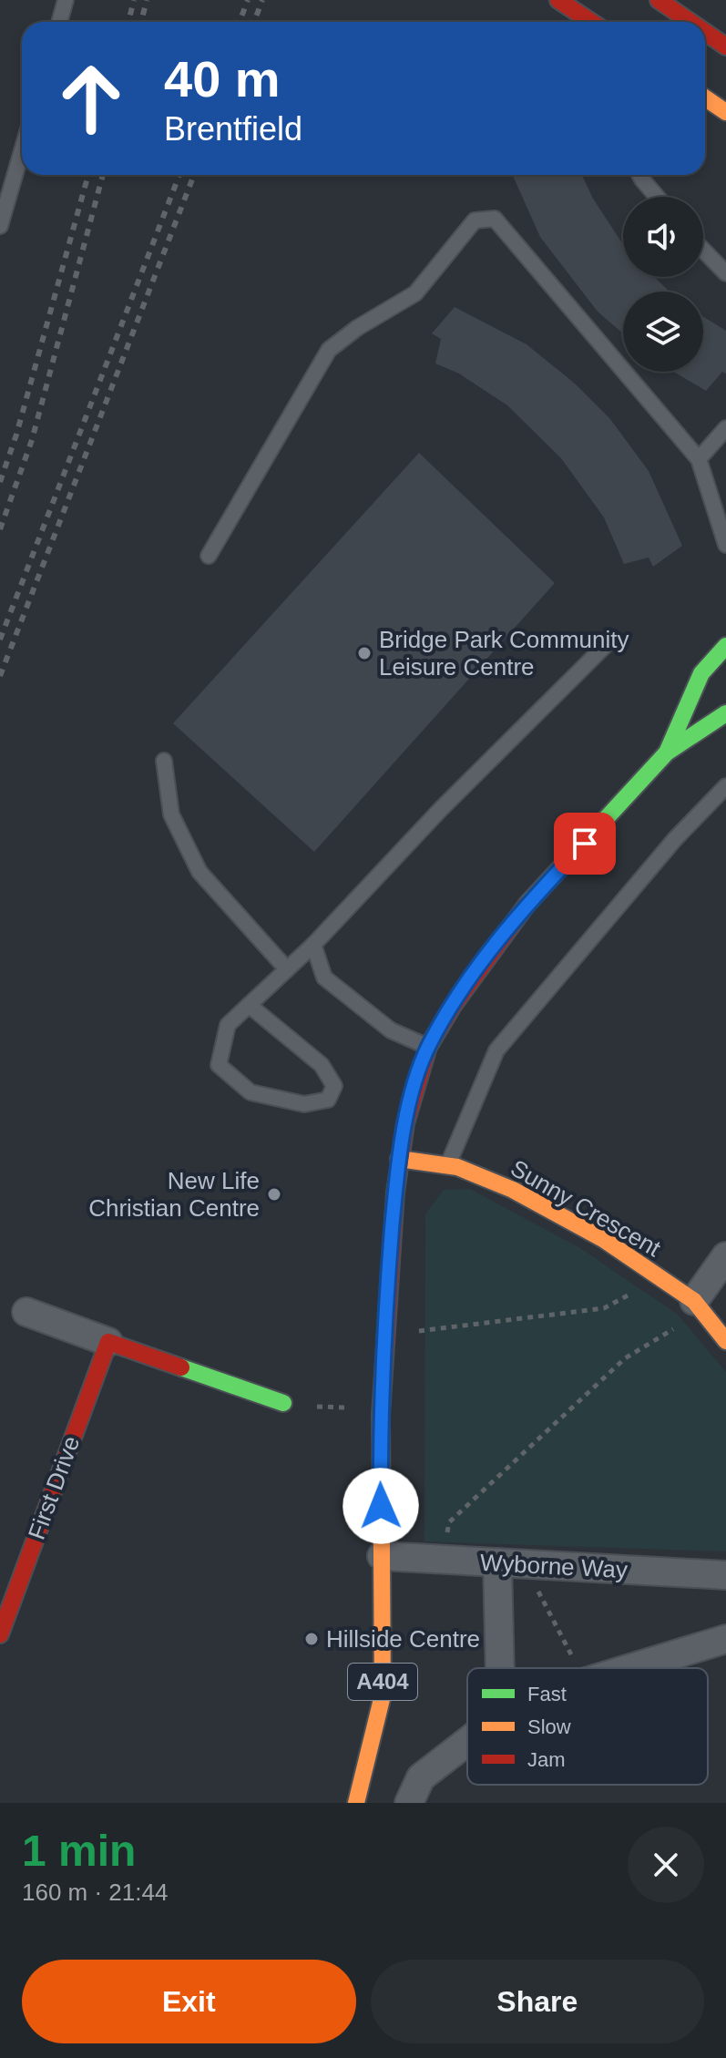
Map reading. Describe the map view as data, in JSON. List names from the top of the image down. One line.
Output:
{"streets":{"main road":["Sunny Crescent","First Drive","A404"],"street":["Wyborne Way"]},"crossings":[["Sunny Crescent","A404"],["Wyborne Way","A404"]],"places":["Bridge Park Community Leisure Centre","New Life Christian Centre","Hillside Centre"],"legend":["Fast","Slow","Jam"],"page":{"turn":["40 m","Brentfield"],"heading":["1 min","160 m · 21:44"],"buttons":["Exit","Share"]}}
